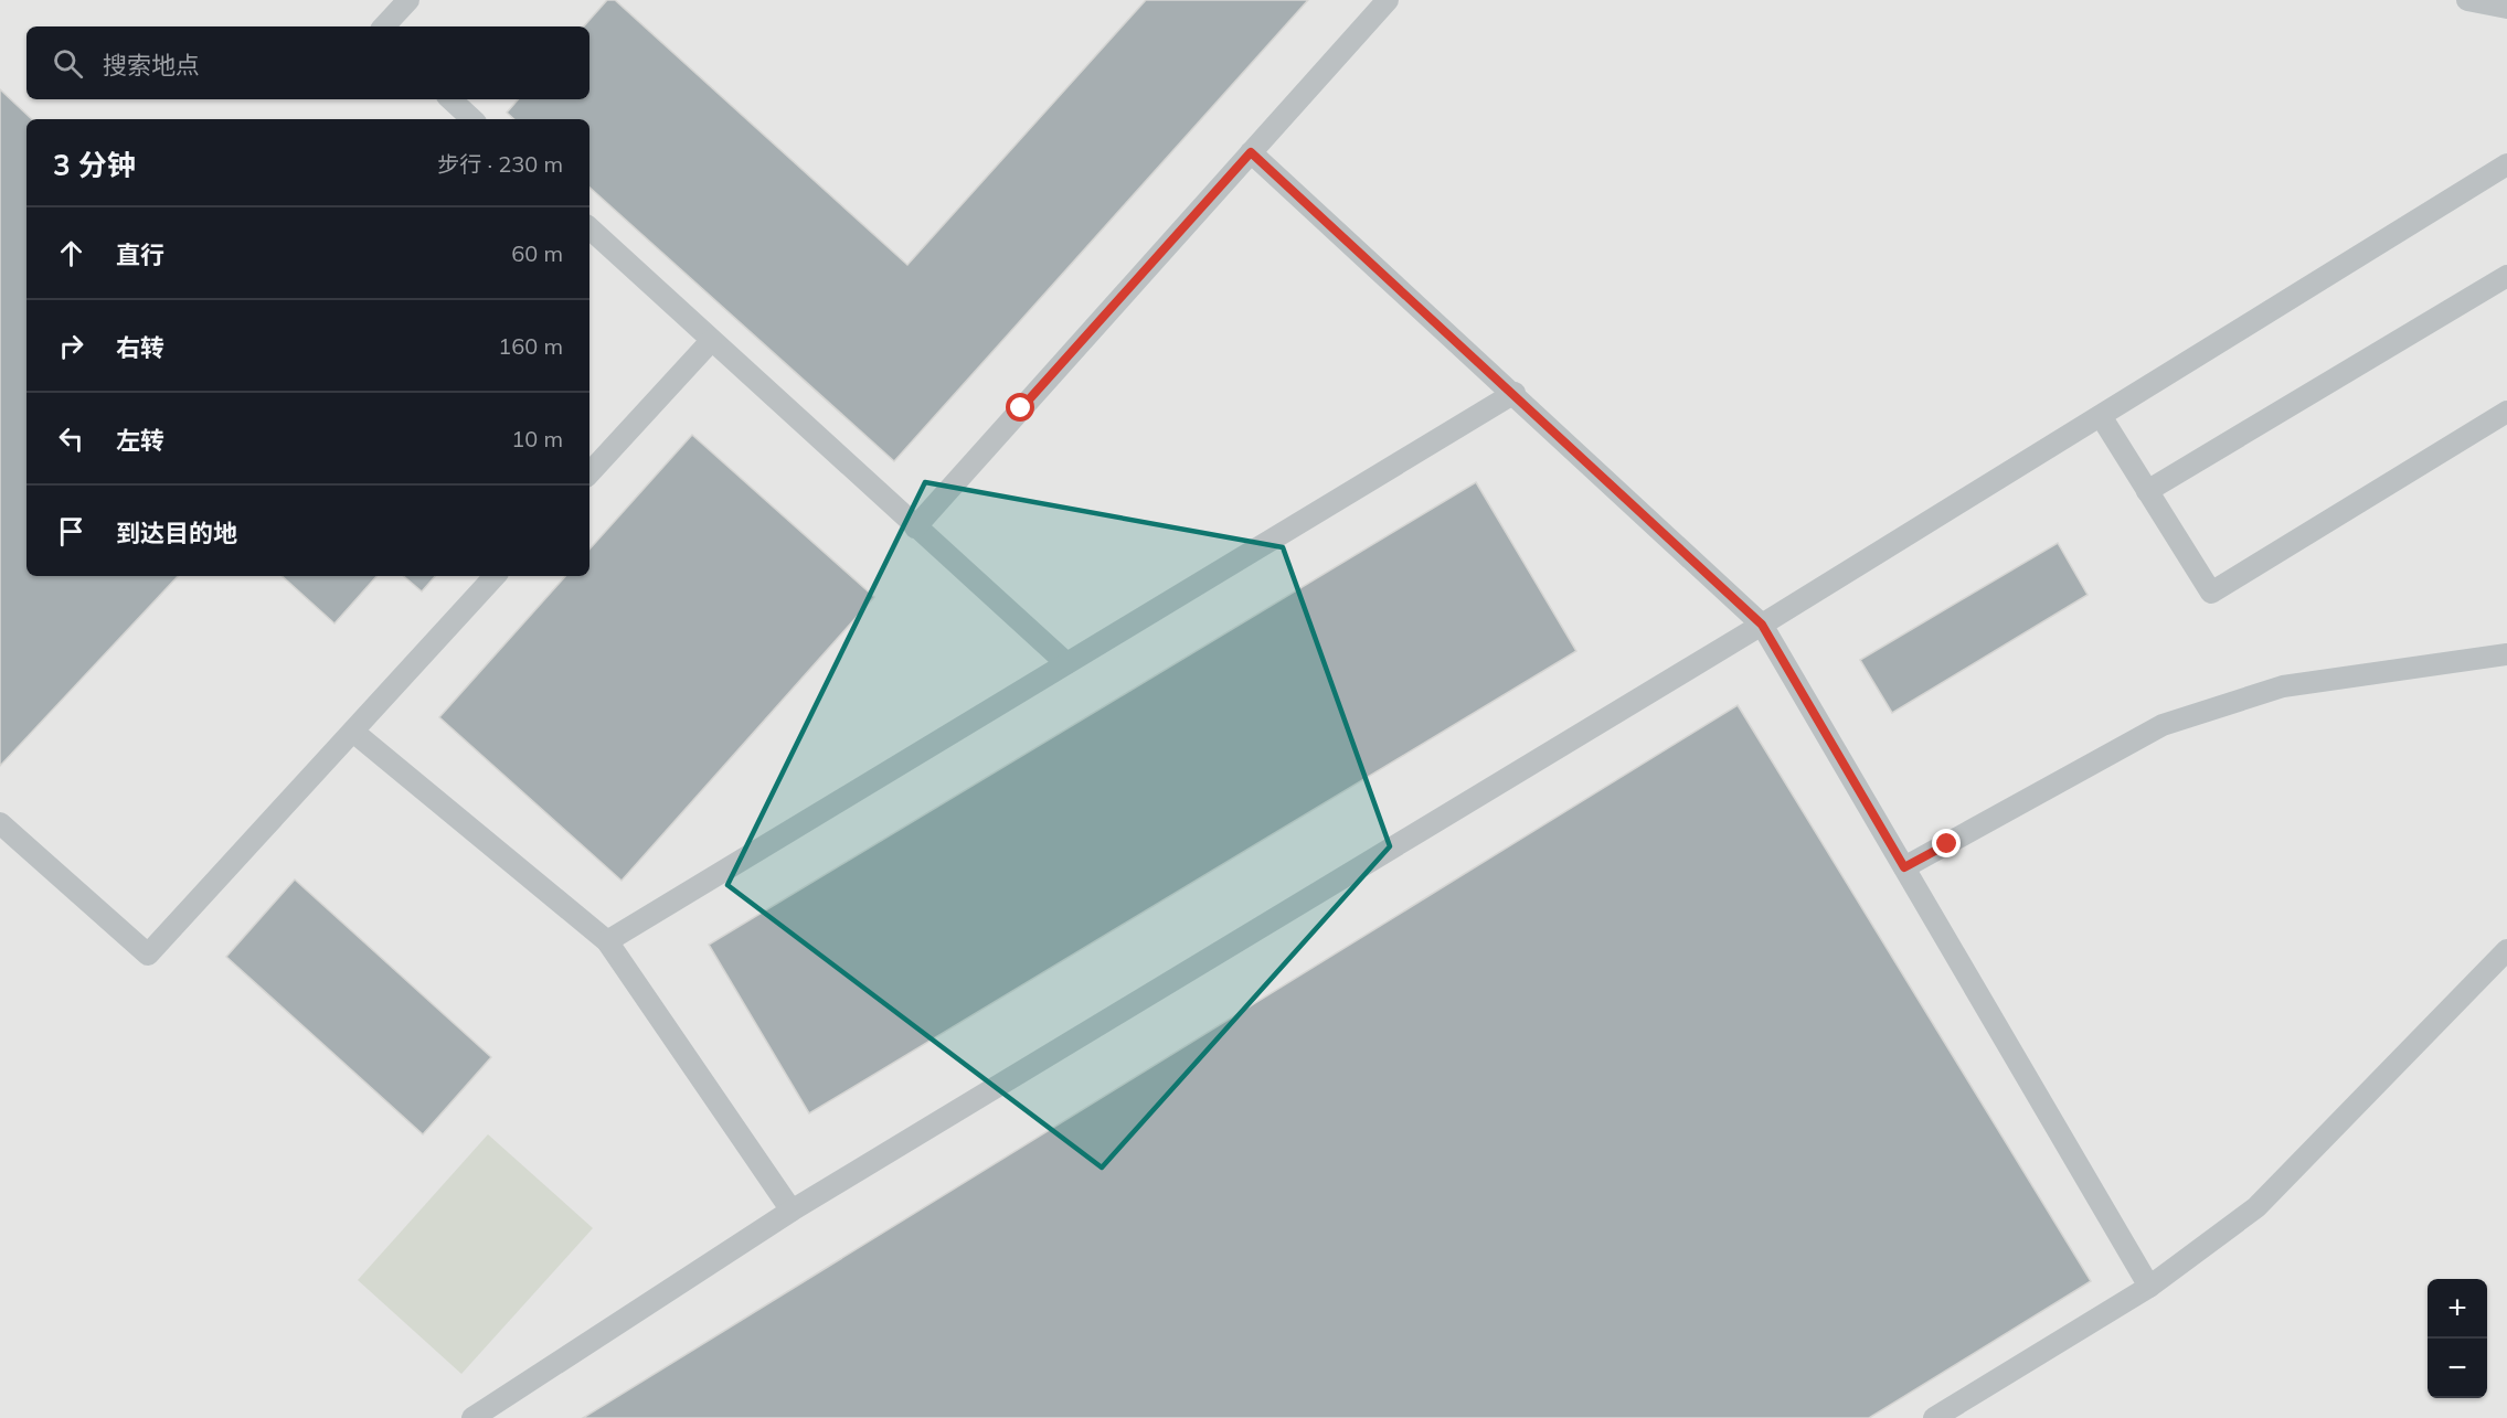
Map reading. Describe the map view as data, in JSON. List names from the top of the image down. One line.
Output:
{"page":{"search":"搜索地点","heading":["3 分钟","步行 · 230 m"],"list":[["直行","60 m"],["右转","160 m"],["左转","10 m"],"到达目的地"],"map_buttons":["+","−"]}}
